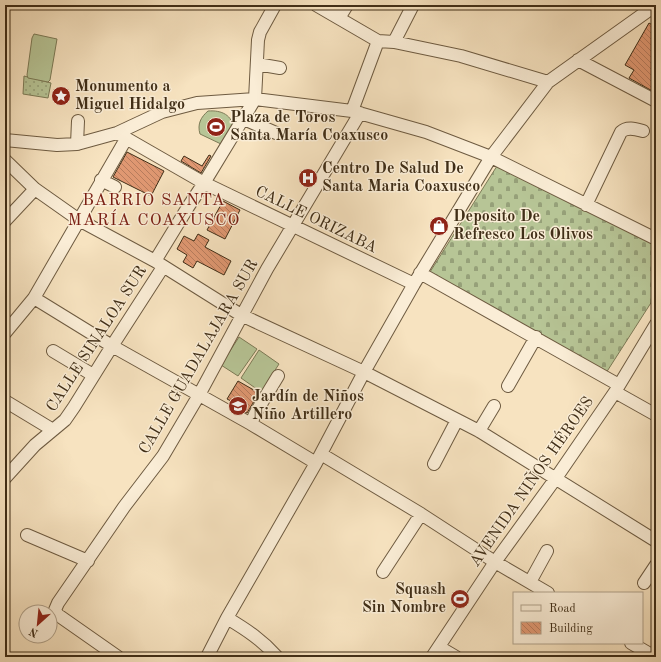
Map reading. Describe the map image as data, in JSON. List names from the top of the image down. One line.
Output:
{"streets":{"street":["CALLE ORIZABA","CALLE SINALOA SUR","CALLE GUADALAJARA SUR","AVENIDA NIÑOS HÉROES"]},"crossings":[["CALLE ORIZABA","CALLE SINALOA SUR"],["CALLE ORIZABA","CALLE GUADALAJARA SUR"]],"districts":["BARRIO SANTA MARÍA COAXUSCO"],"places":{"place":["Monumento a Miguel Hidalgo"],"sports":["Plaza de Toros Santa María Coaxusco","Squash Sin Nombre"],"hospital":["Centro De Salud De Santa Maria Coaxusco"],"shop":["Deposito De Refresco Los Olivos"],"school or university":["Jardín de Niños Niño Artillero"]},"legend":["Road","Building"],"north":"bottom left"}
